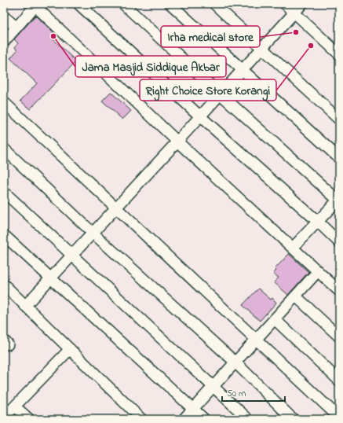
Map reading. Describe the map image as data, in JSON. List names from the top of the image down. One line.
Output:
{"places":["Irha medical store","Jama Masjid Siddique Akbar","Right Choice Store Korangi"],"scale_bar":"50 m"}
